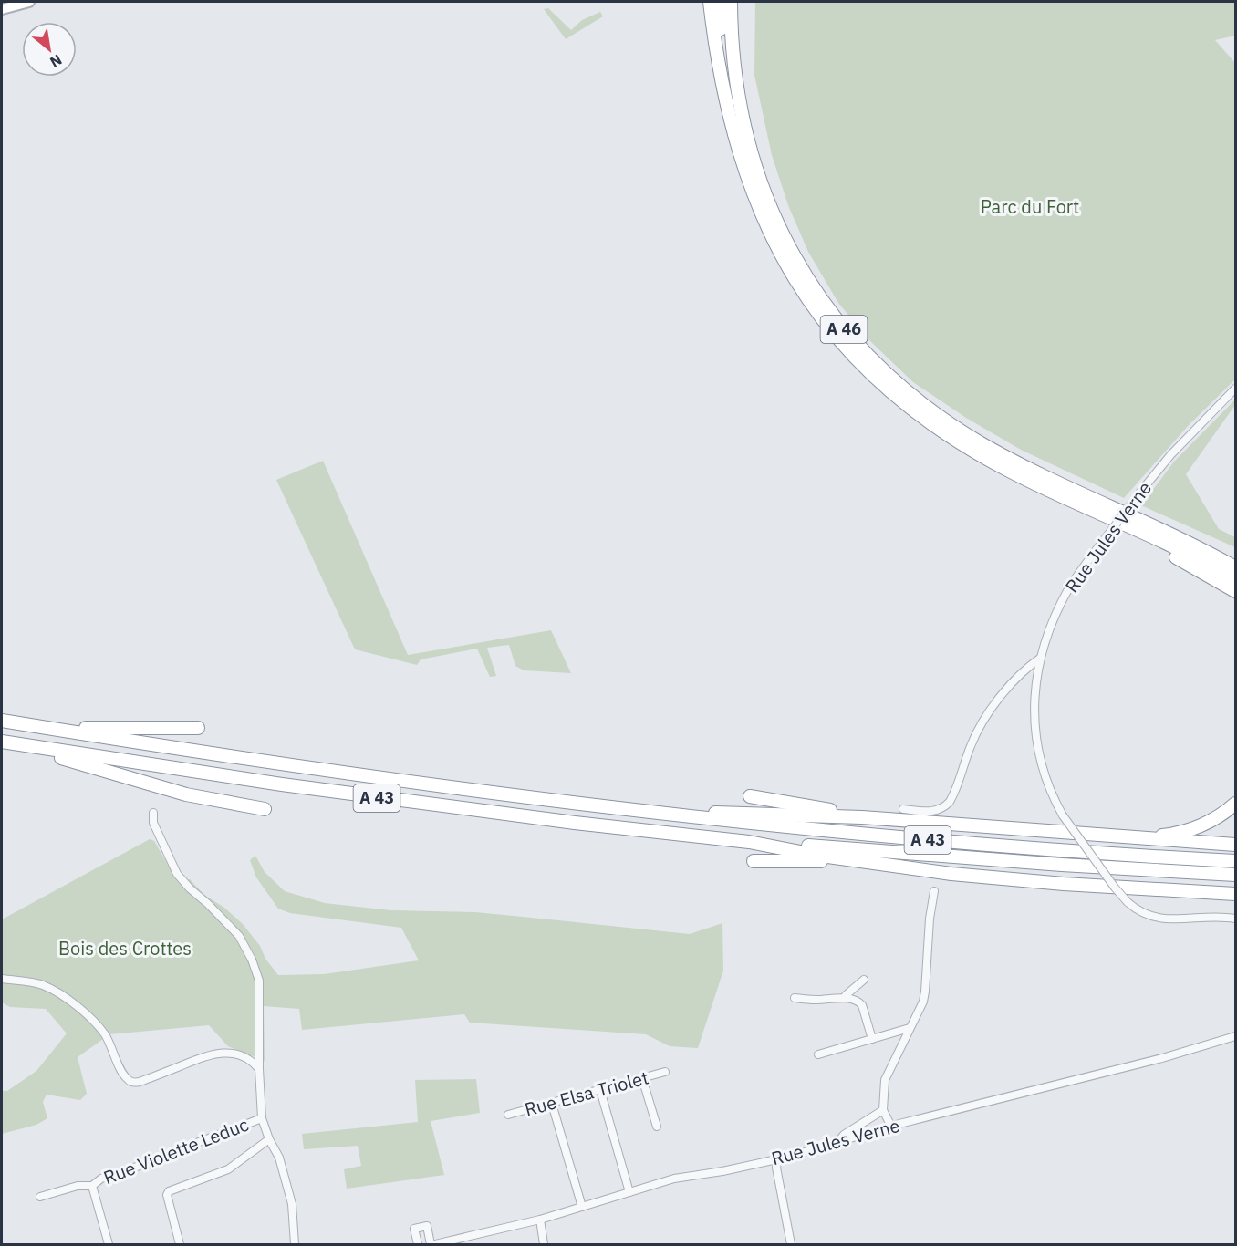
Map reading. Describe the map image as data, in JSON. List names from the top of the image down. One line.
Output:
{"streets":{"highway":["A 46","A 43"],"street":["Rue Jules Verne","Rue Elsa Triolet","Rue Violette Leduc"]},"parks":["Parc du Fort","Bois des Crottes"],"north":"bottom right"}
